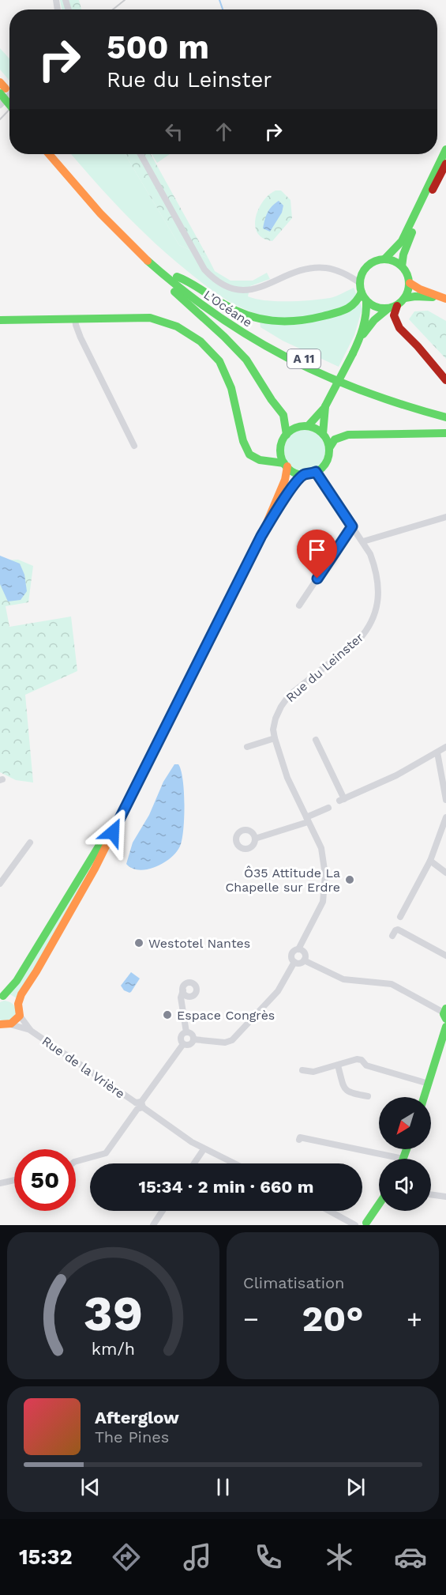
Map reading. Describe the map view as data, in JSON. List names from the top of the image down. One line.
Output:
{"streets":{"main road":["L’Océane","A 11"],"street":["Rue du Leinster","Rue de la Vrière"]},"places":["Ô35 Attitude La Chapelle sur Erdre","Westotel Nantes","Espace Congrès"],"north":"bottom left","page":{"turn":["500 m","Rue du Leinster"],"limit":"50","trip":"15:34 · 2 min · 660 m","tile":"Climatisation","heat":["−","20°","+"],"song":["Afterglow","The Pines"],"tabs":"15:32","gauge":["39","km/h"]}}
